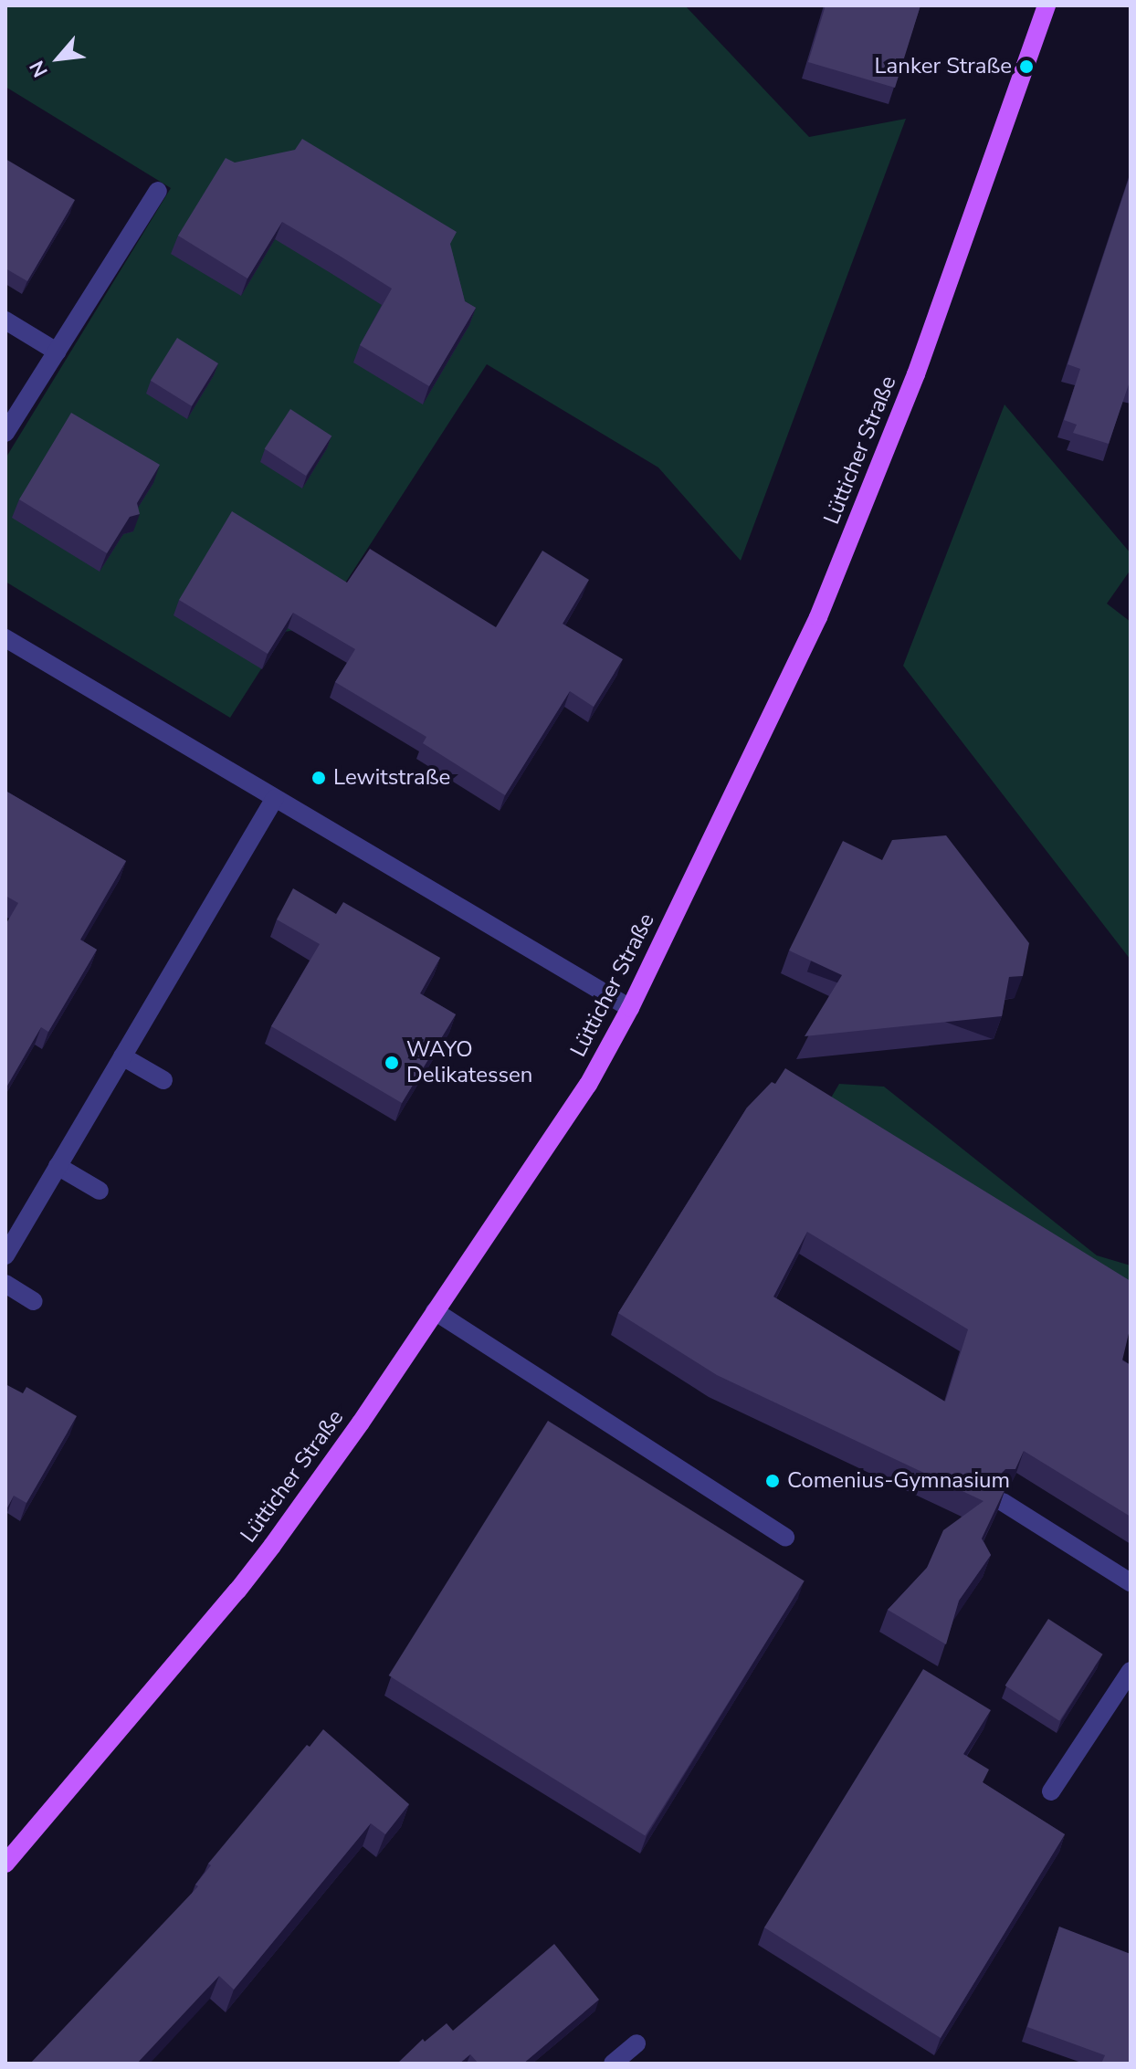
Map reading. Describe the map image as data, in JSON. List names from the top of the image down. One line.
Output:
{"streets":{"main road":["Lütticher Straße"]},"places":["Lanker Straße","Lewitstraße","WAYO Delikatessen","Comenius-Gymnasium"],"north":"bottom left"}
